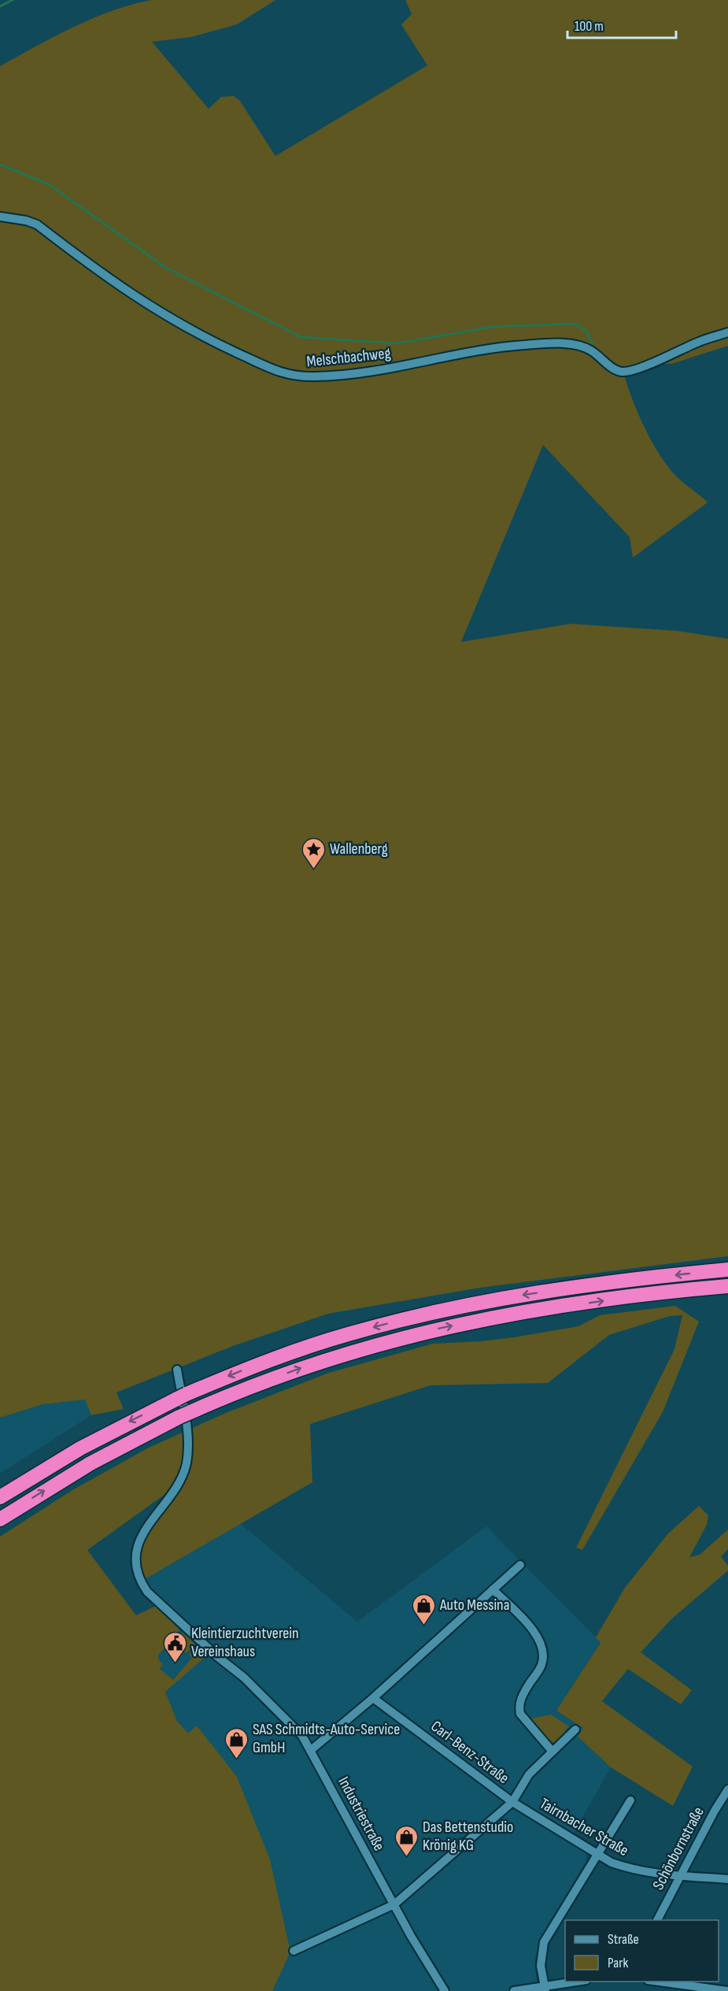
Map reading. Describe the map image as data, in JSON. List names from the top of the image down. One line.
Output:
{"streets":{"street":["Melschbachweg","Carl-Benz-Straße","Industriestraße","Tairnbacher Straße","Schönbornstraße"]},"crossings":[["Carl-Benz-Straße","Industriestraße"],["Carl-Benz-Straße","Tairnbacher Straße"],["Tairnbacher Straße","Schönbornstraße"]],"places":{"place":["Wallenberg"],"shop":["Auto Messina","SAS Schmidts-Auto-Service GmbH","Das Bettenstudio Krönig KG"],"public building":["Kleintierzuchtverein Vereinshaus"]},"legend":["Straße","Park"],"scale_bar":"100 m"}
